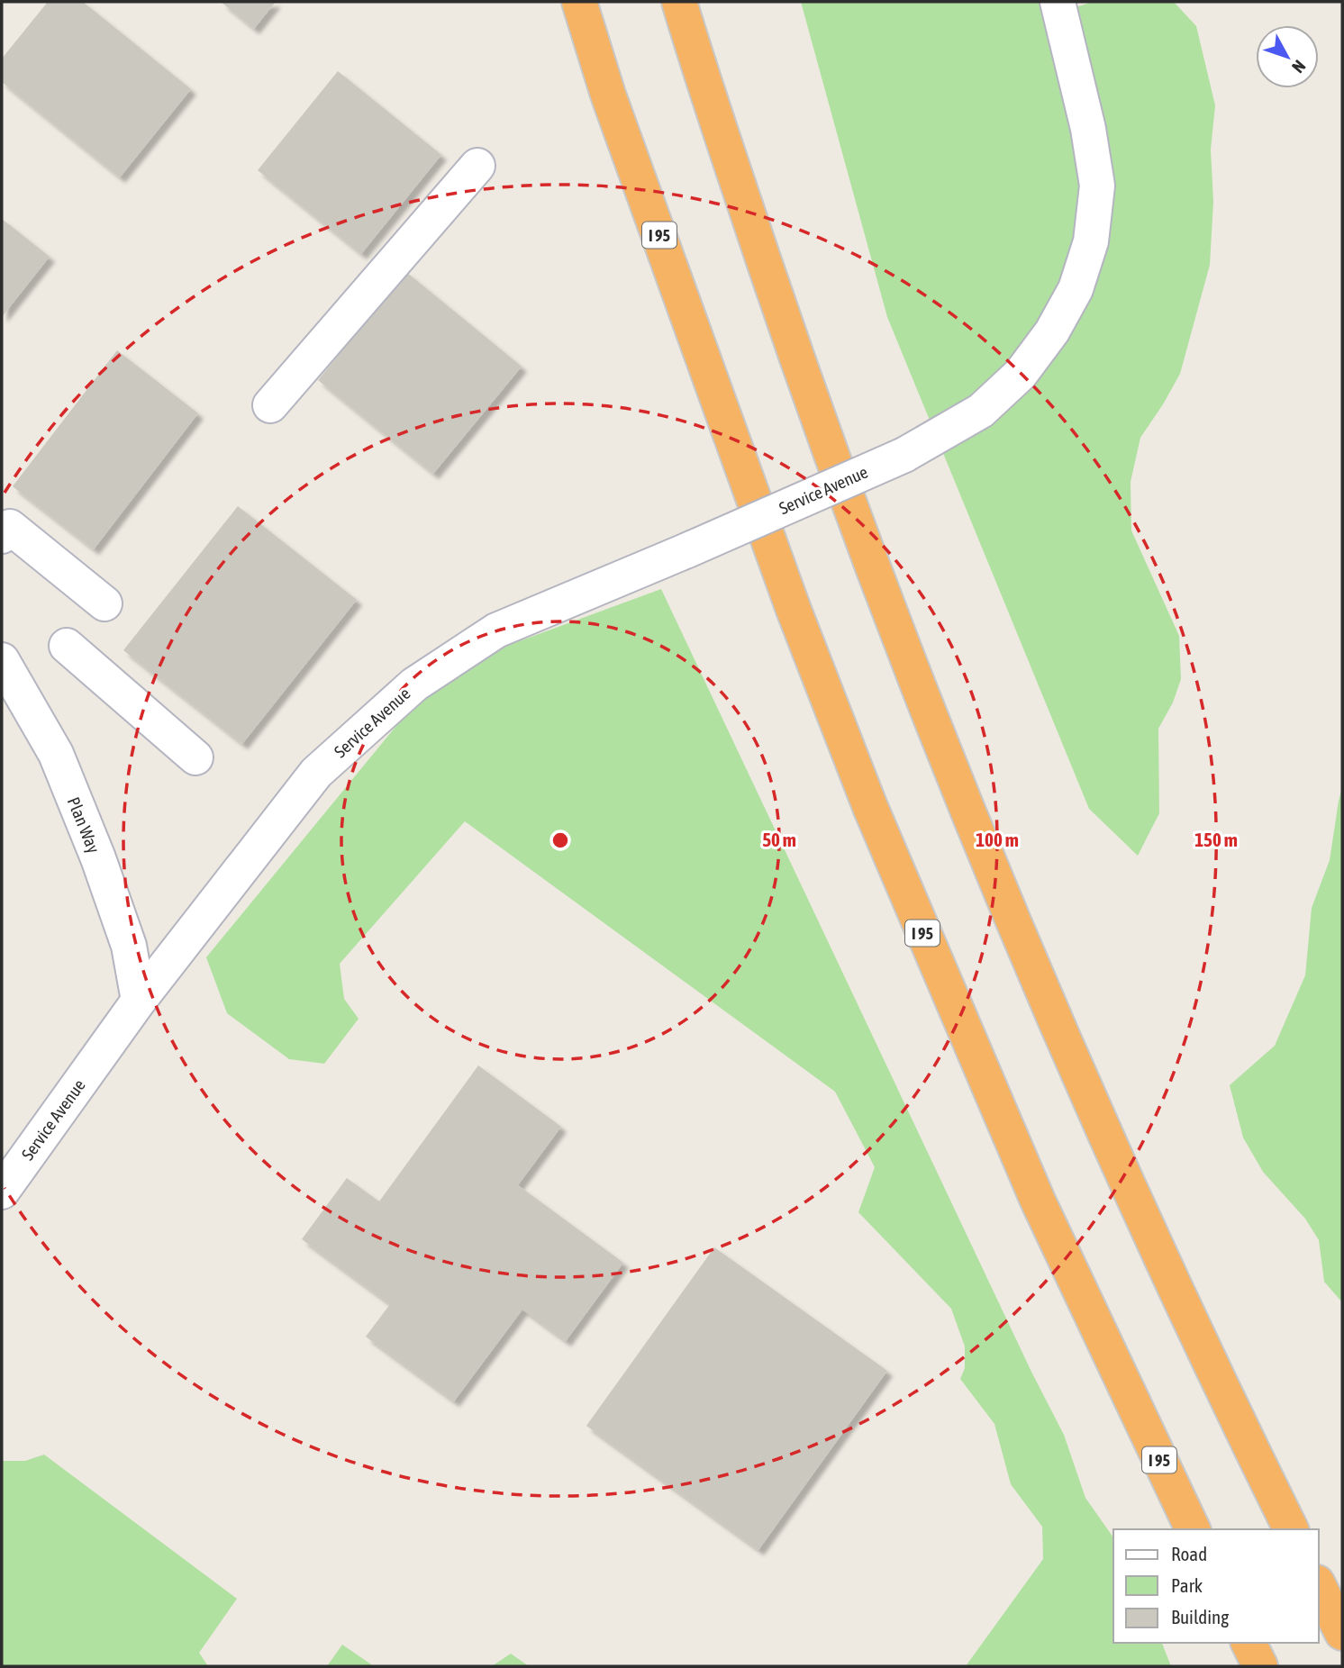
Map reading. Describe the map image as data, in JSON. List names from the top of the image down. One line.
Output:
{"streets":{"highway":["I 95"],"street":["Service Avenue","Plan Way"]},"crossings":[["Service Avenue","Plan Way"]],"legend":["Road","Park","Building"],"north":"bottom right","rings":["50 m","100 m","150 m"]}
